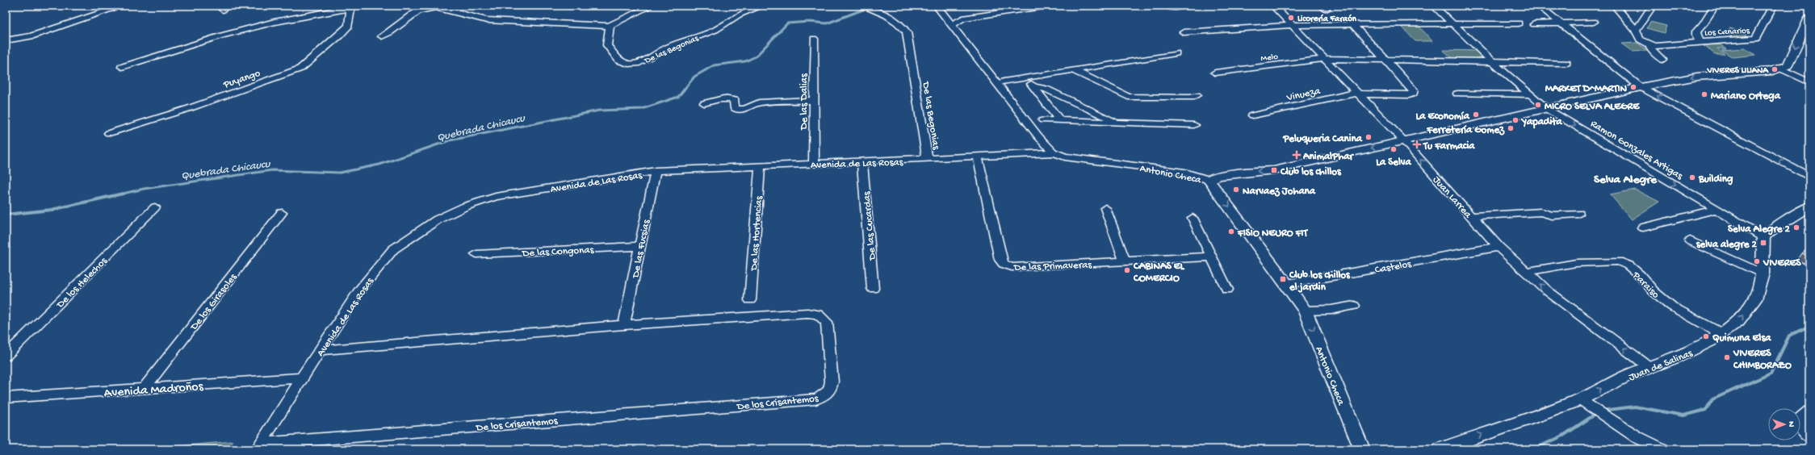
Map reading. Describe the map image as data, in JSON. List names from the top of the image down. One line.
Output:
{"streets":{"street":["Los Canarios","De las Begonias","Melo","Puyango","Vinueza","De las Dalias","Ramon Gonzales Artigas","Avenida de Las Rosas","Antonio Checa","Juan Larrea","De las Cucardas","De las Hortencias","De las Fucsias","De las Congonas","De las Primaveras","Castelos","De los Helechos","Paraiso","De los Girasoles","Juan de Salinas","Avenida Madroños","De los Crisantemos"]},"crossings":[["De las Begonias","Avenida de Las Rosas"],["Melo","Vinueza"],["Melo","Ramon Gonzales Artigas"],["Melo","Juan Larrea"],["Vinueza","Juan Larrea"],["De las Dalias","Avenida de Las Rosas"],["Ramon Gonzales Artigas","Juan de Salinas"],["Avenida de Las Rosas","Antonio Checa"],["Avenida de Las Rosas","De las Cucardas"],["Avenida de Las Rosas","De las Hortencias"],["Avenida de Las Rosas","De las Fucsias"],["Avenida de Las Rosas","De las Primaveras"],["Avenida de Las Rosas","Avenida Madroños"],["Avenida de Las Rosas","De los Crisantemos"],["Antonio Checa","Castelos"],["Juan Larrea","Castelos"],["Juan Larrea","Paraiso"],["Juan Larrea","Juan de Salinas"],["De las Fucsias","De las Congonas"],["De las Fucsias","De los Crisantemos"],["Paraiso","Juan de Salinas"],["De los Girasoles","Avenida Madroños"]],"one_way":["Juan Larrea","Juan de Salinas"],"districts":["Selva Alegre"],"water":["Quebrada Chicaucu"],"places":{"other":["Licorería Faraón","VIVERES LILIANA","MARKET D^MARTIN","Mariano Ortega","MICRO SELVA ALEGRE","La Economía","Yapadita","Ferretería Gomez","Peluqueria Canina","La Selva","Building","Narvaez Johana","Selva Alegre 2","FISIO NEURO FIT","VIVERES","CABINAS EL COMERCIO","Quimuna Elsa","VIVERES CHIMBORAZO"],"health":["Tu Farmacia","AnimalPhar"],"transit":["Club los chillos","selva alegre 2","Club los chillos el jardin"]},"north":"right"}
